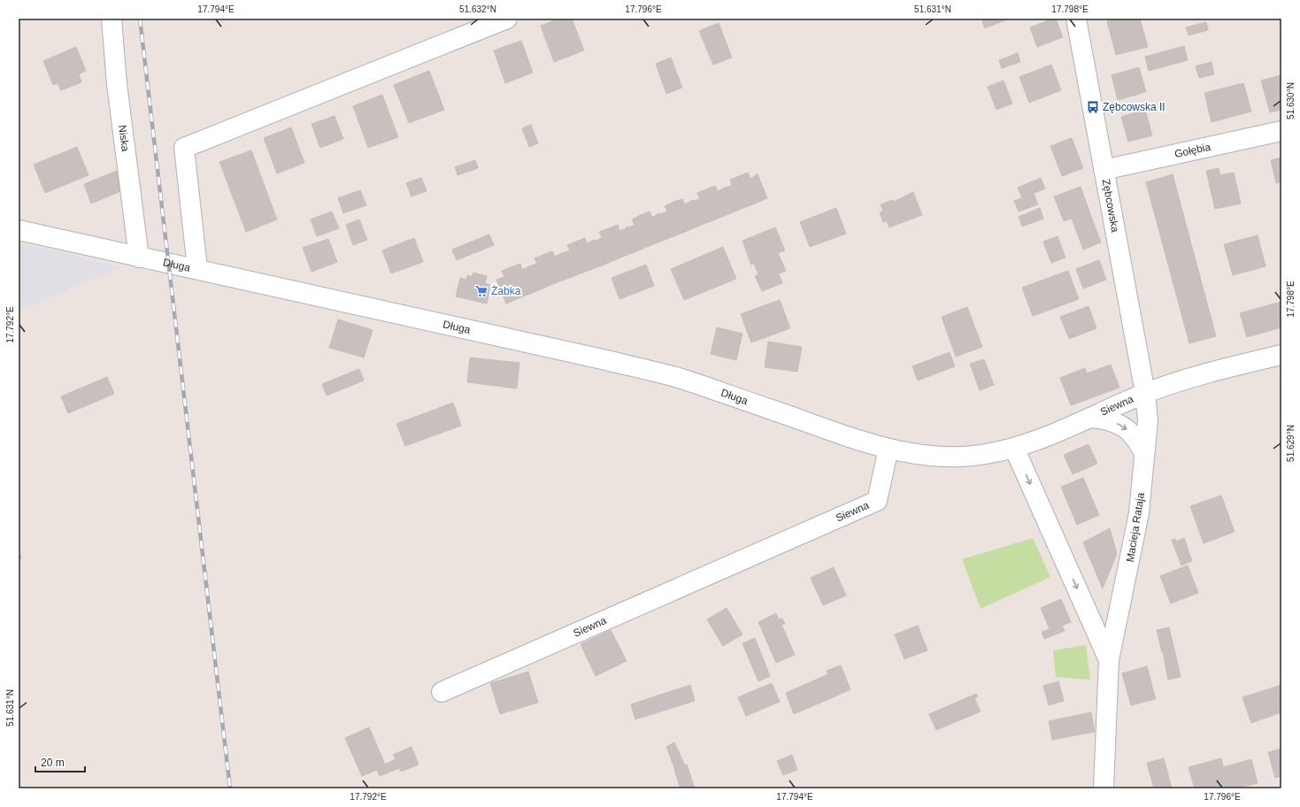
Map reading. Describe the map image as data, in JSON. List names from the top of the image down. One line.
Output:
{"streets":{"street":["Niska","Gołębia","Zębcowska","Długa","Siewna","Macieja Rataja"]},"crossings":[["Niska","Długa"],["Gołębia","Zębcowska"],["Zębcowska","Siewna"],["Zębcowska","Macieja Rataja"],["Długa","Siewna"],["Siewna","Macieja Rataja"]],"one_way":["Macieja Rataja"],"places":{"bus stop":["Zębcowska II"],"supermarket":["Żabka"]},"scale_bar":"20 m","coordinates":["17.794°E","51.632°N","17.796°E","51.631°N","17.798°E","51.630°N","17.792°E","51.629°N"]}
